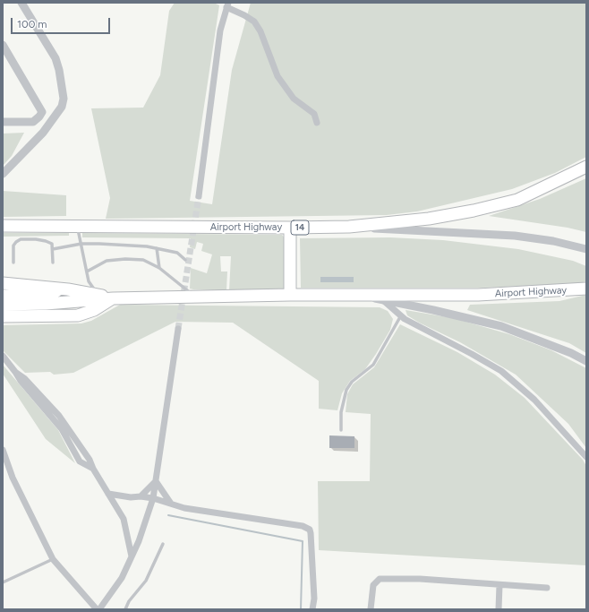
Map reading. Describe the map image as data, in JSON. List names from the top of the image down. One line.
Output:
{"streets":{"highway":["Airport Highway","14"]},"scale_bar":"100 m"}
